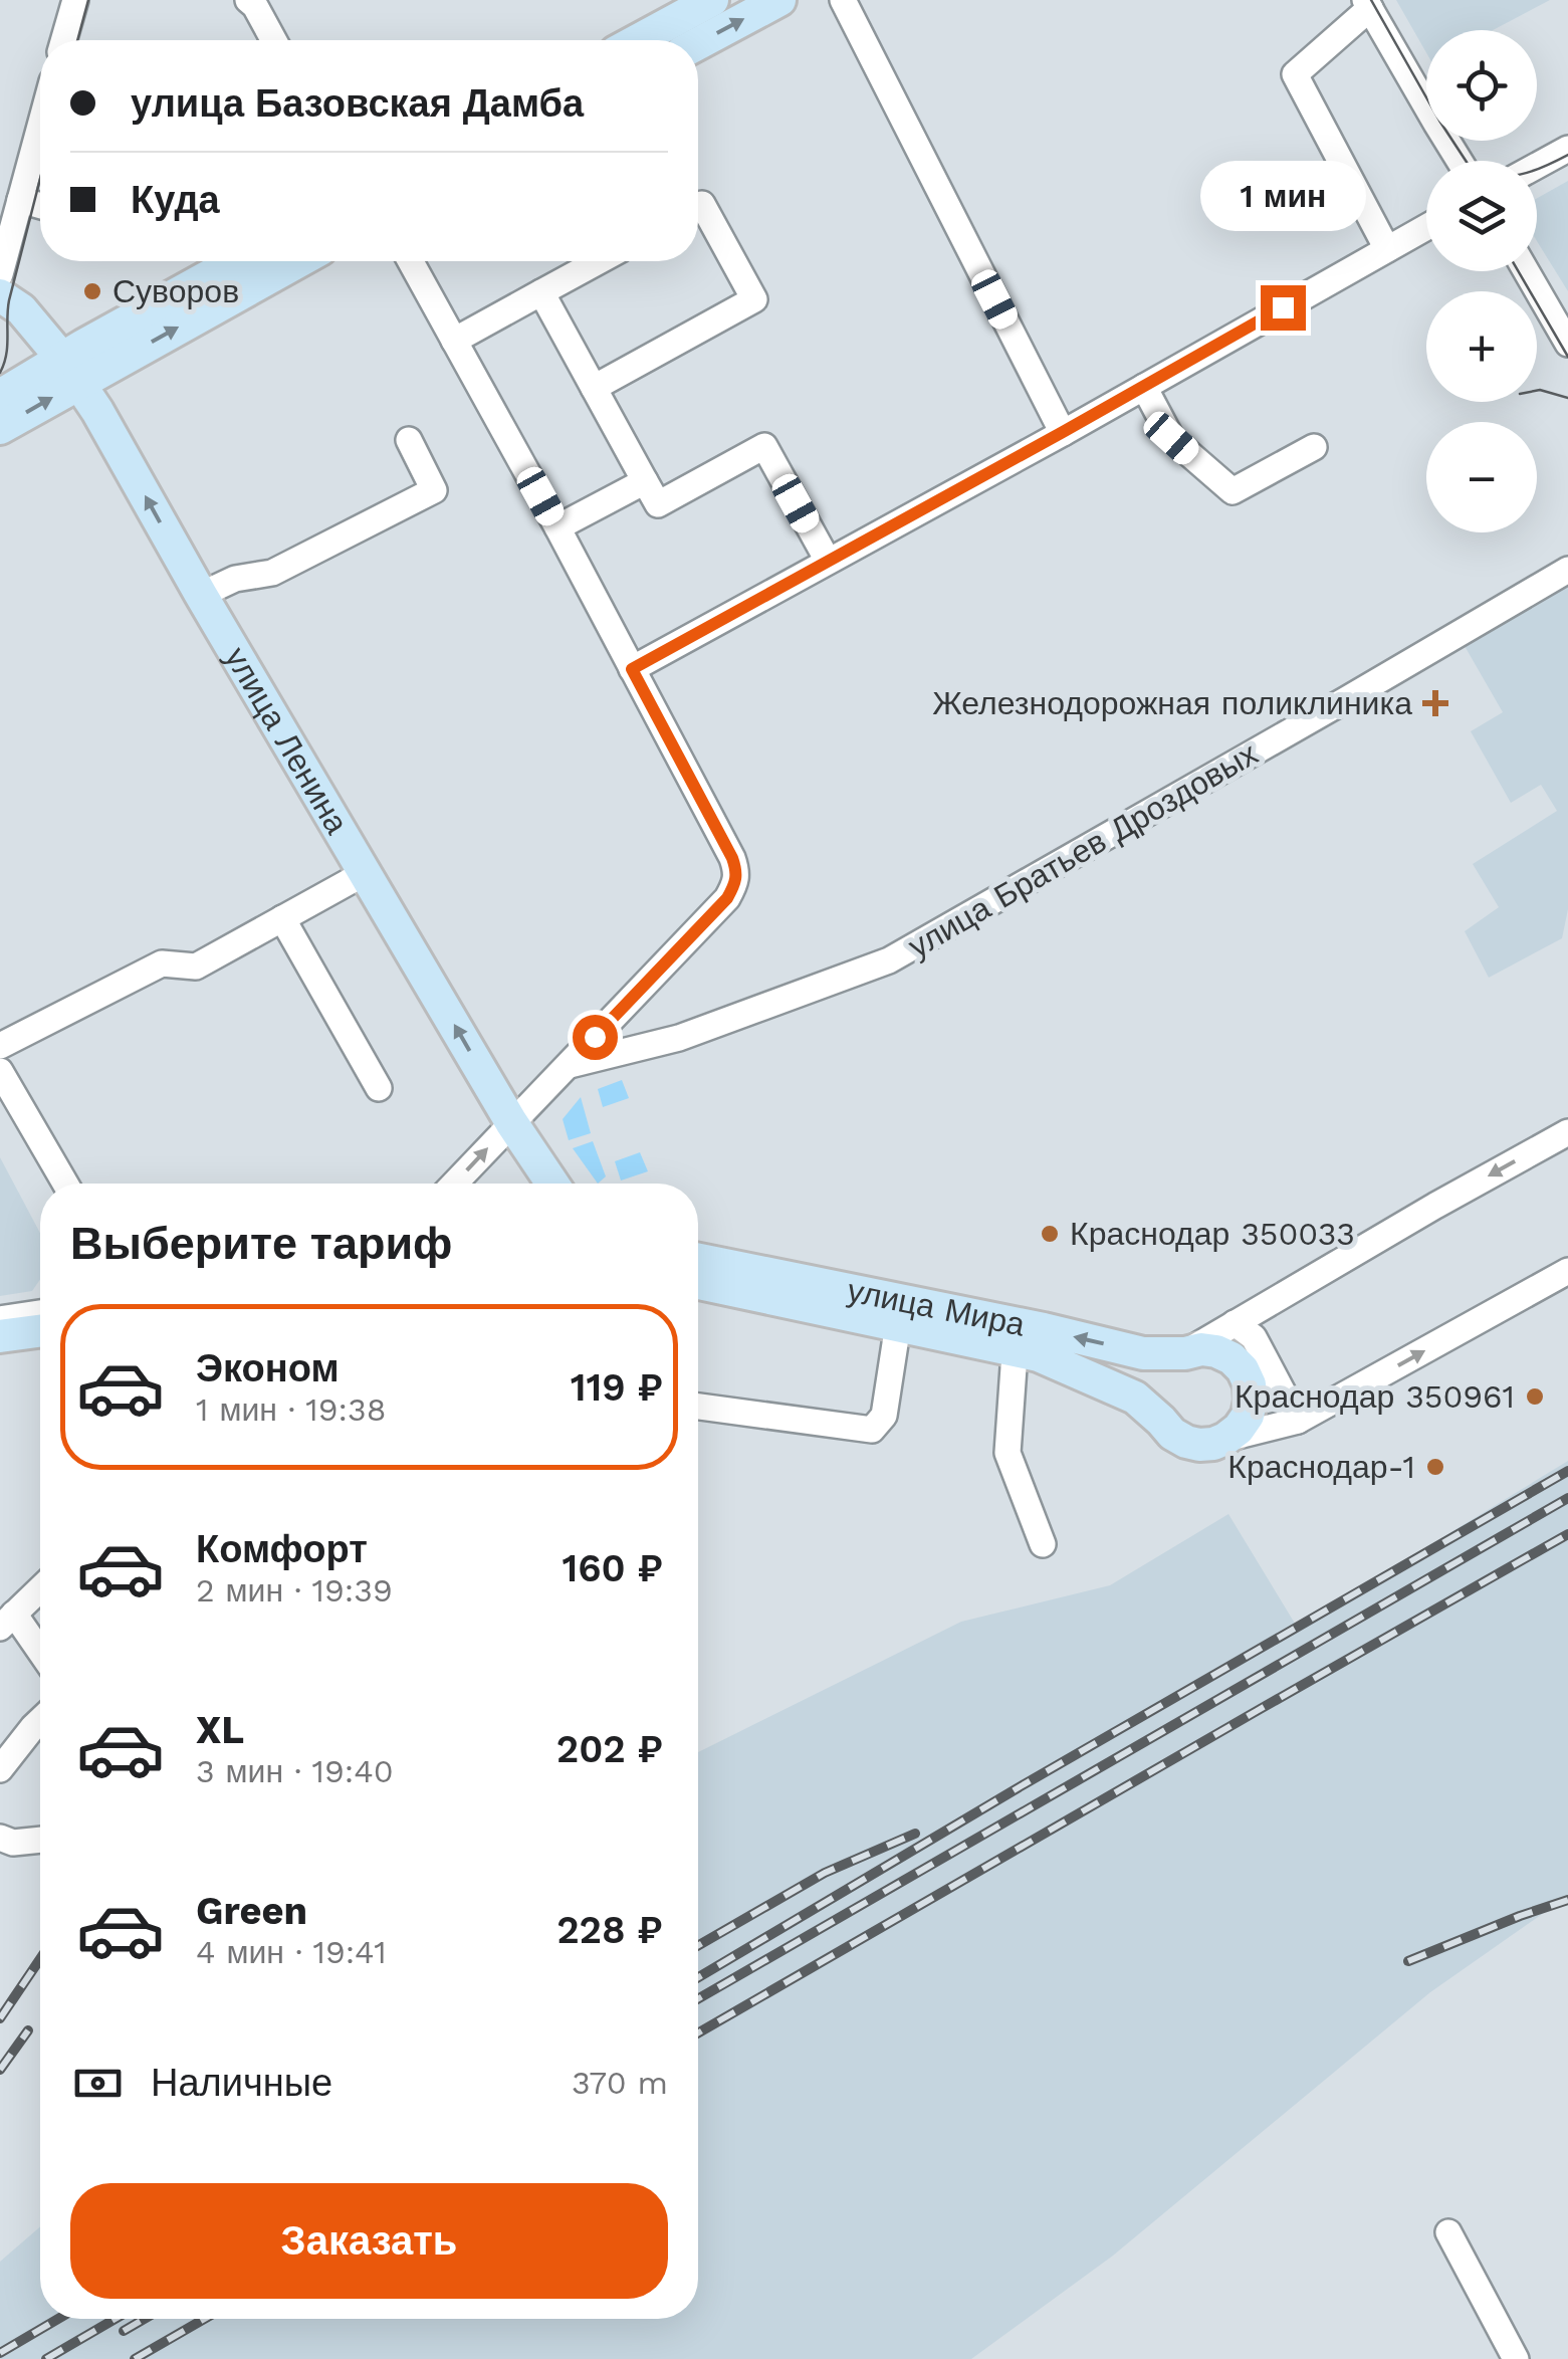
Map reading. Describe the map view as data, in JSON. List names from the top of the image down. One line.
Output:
{"streets":{"main road":["улица Ленина","улица Мира"],"street":["улица Братьев Дроздовых"]},"one_way":["улица Ленина"],"places":{"other":["Суворов","Краснодар 350033","Краснодар 350961","Краснодар-1"],"health":["Железнодорожная поликлиника"]},"page":{"map_buttons":["+","−"],"banner":["улица Базовская Дамба","Куда"],"bubble":"1 мин","heading":"Выберите тариф","list":[{"name":"Эконом","note":"1 мин · 19:38","value":"119 ₽"},{"name":"Комфорт","note":"2 мин · 19:39","value":"160 ₽"},{"name":"XL","note":"3 мин · 19:40","value":"202 ₽"},{"name":"Green","note":"4 мин · 19:41","value":"228 ₽"}],"pay":["Наличные","370 m"],"buttons":"Заказать"}}
